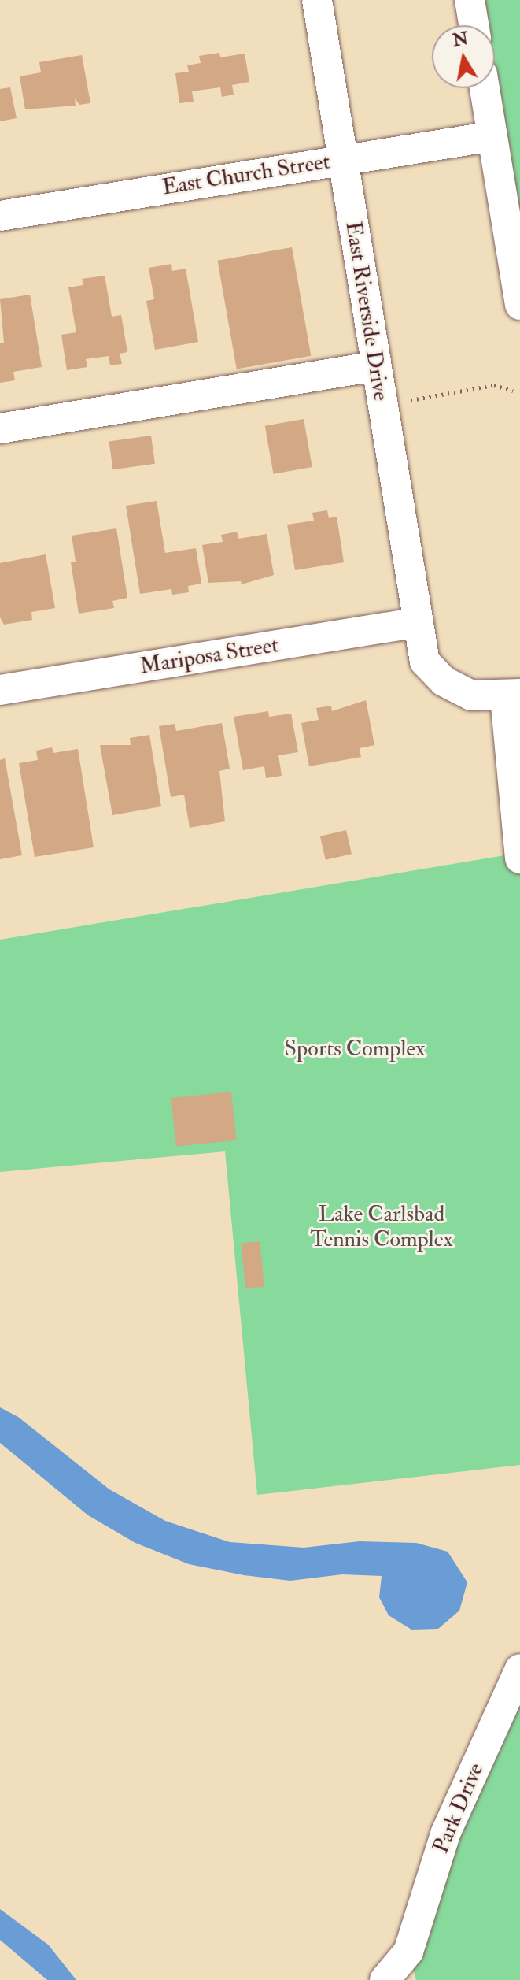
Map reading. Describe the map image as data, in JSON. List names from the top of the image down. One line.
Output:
{"streets":{"street":["East Church Street","East Riverside Drive","Mariposa Street","Park Drive"]},"crossings":[["East Church Street","East Riverside Drive"],["East Riverside Drive","Mariposa Street"]],"parks":["Sports Complex","Lake Carlsbad Tennis Complex"],"north":"top"}
